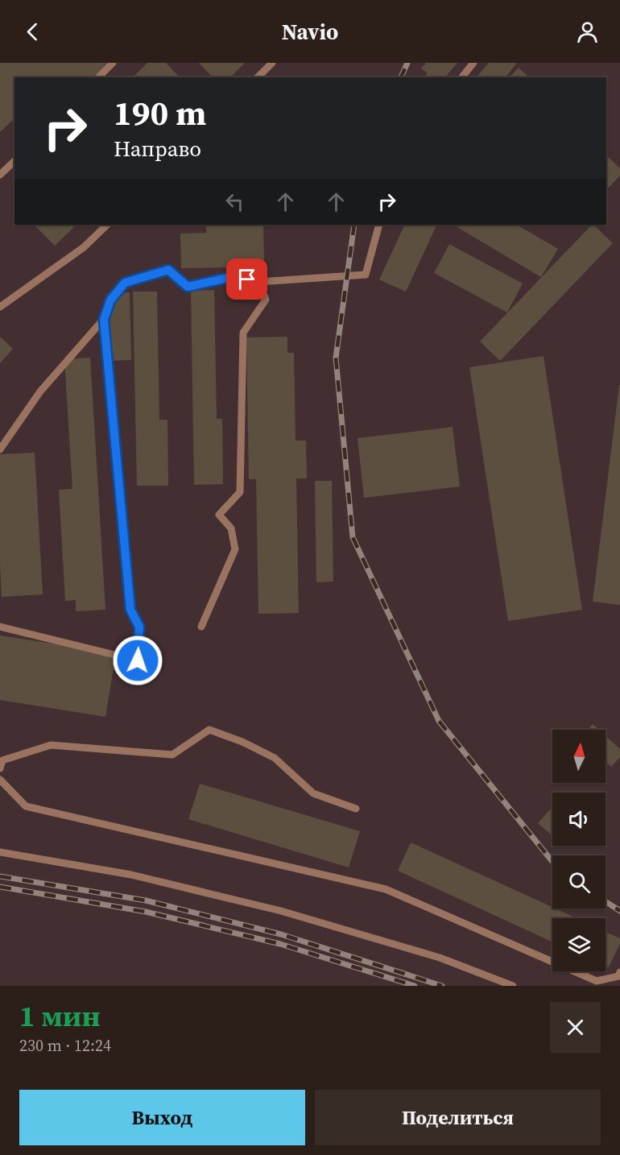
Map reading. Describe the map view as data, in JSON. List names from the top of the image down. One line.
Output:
{"north":"top","page":{"header":"Navio","turn":["190 m","Направо"],"heading":["1 мин","230 m · 12:24"],"buttons":["Выход","Поделиться"]}}
